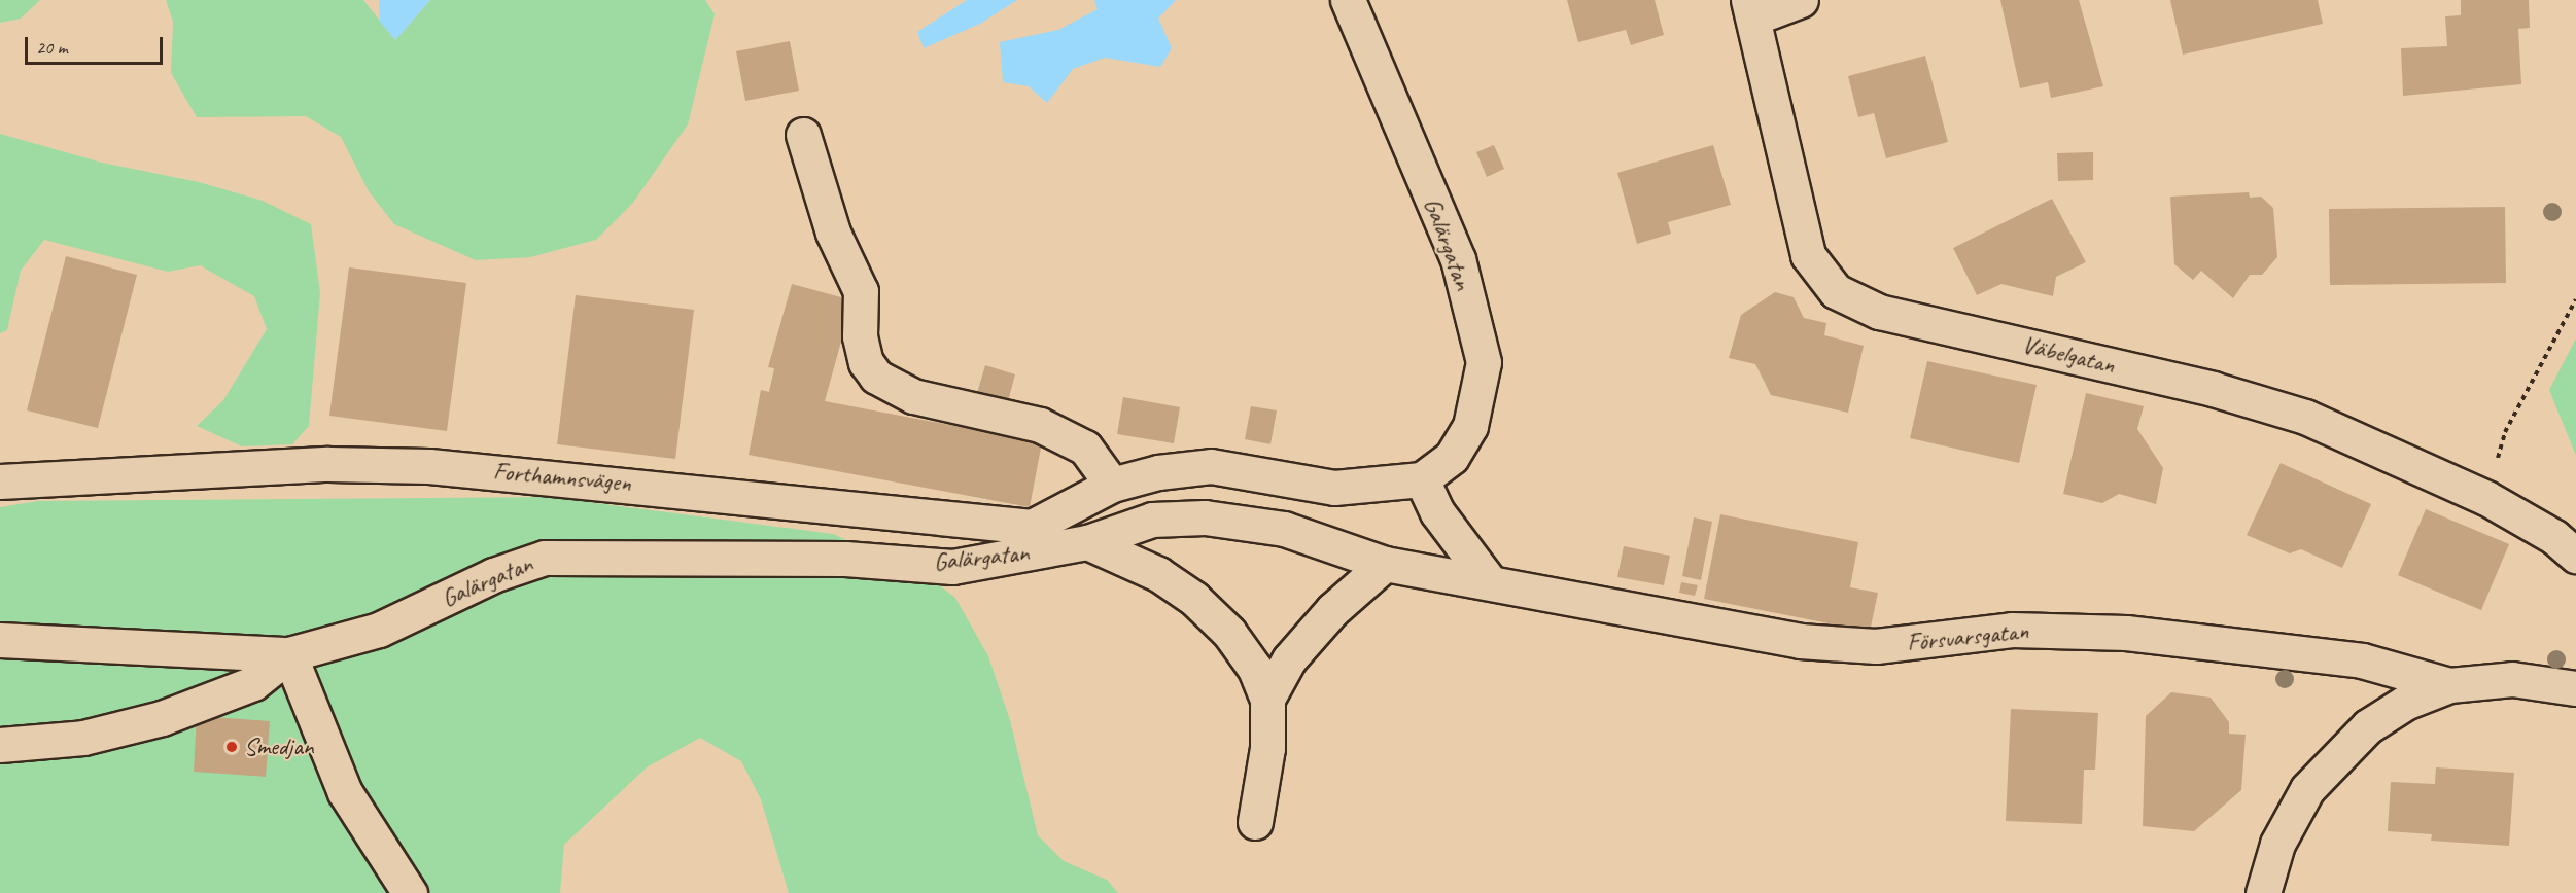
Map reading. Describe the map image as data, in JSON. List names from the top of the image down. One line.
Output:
{"streets":{"street":["Galärgatan","Väbelgatan","Forthamnsvägen","Försvarsgatan"]},"crossings":[["Galärgatan","Försvarsgatan"]],"places":["Smedjan"],"scale_bar":"20 m"}
